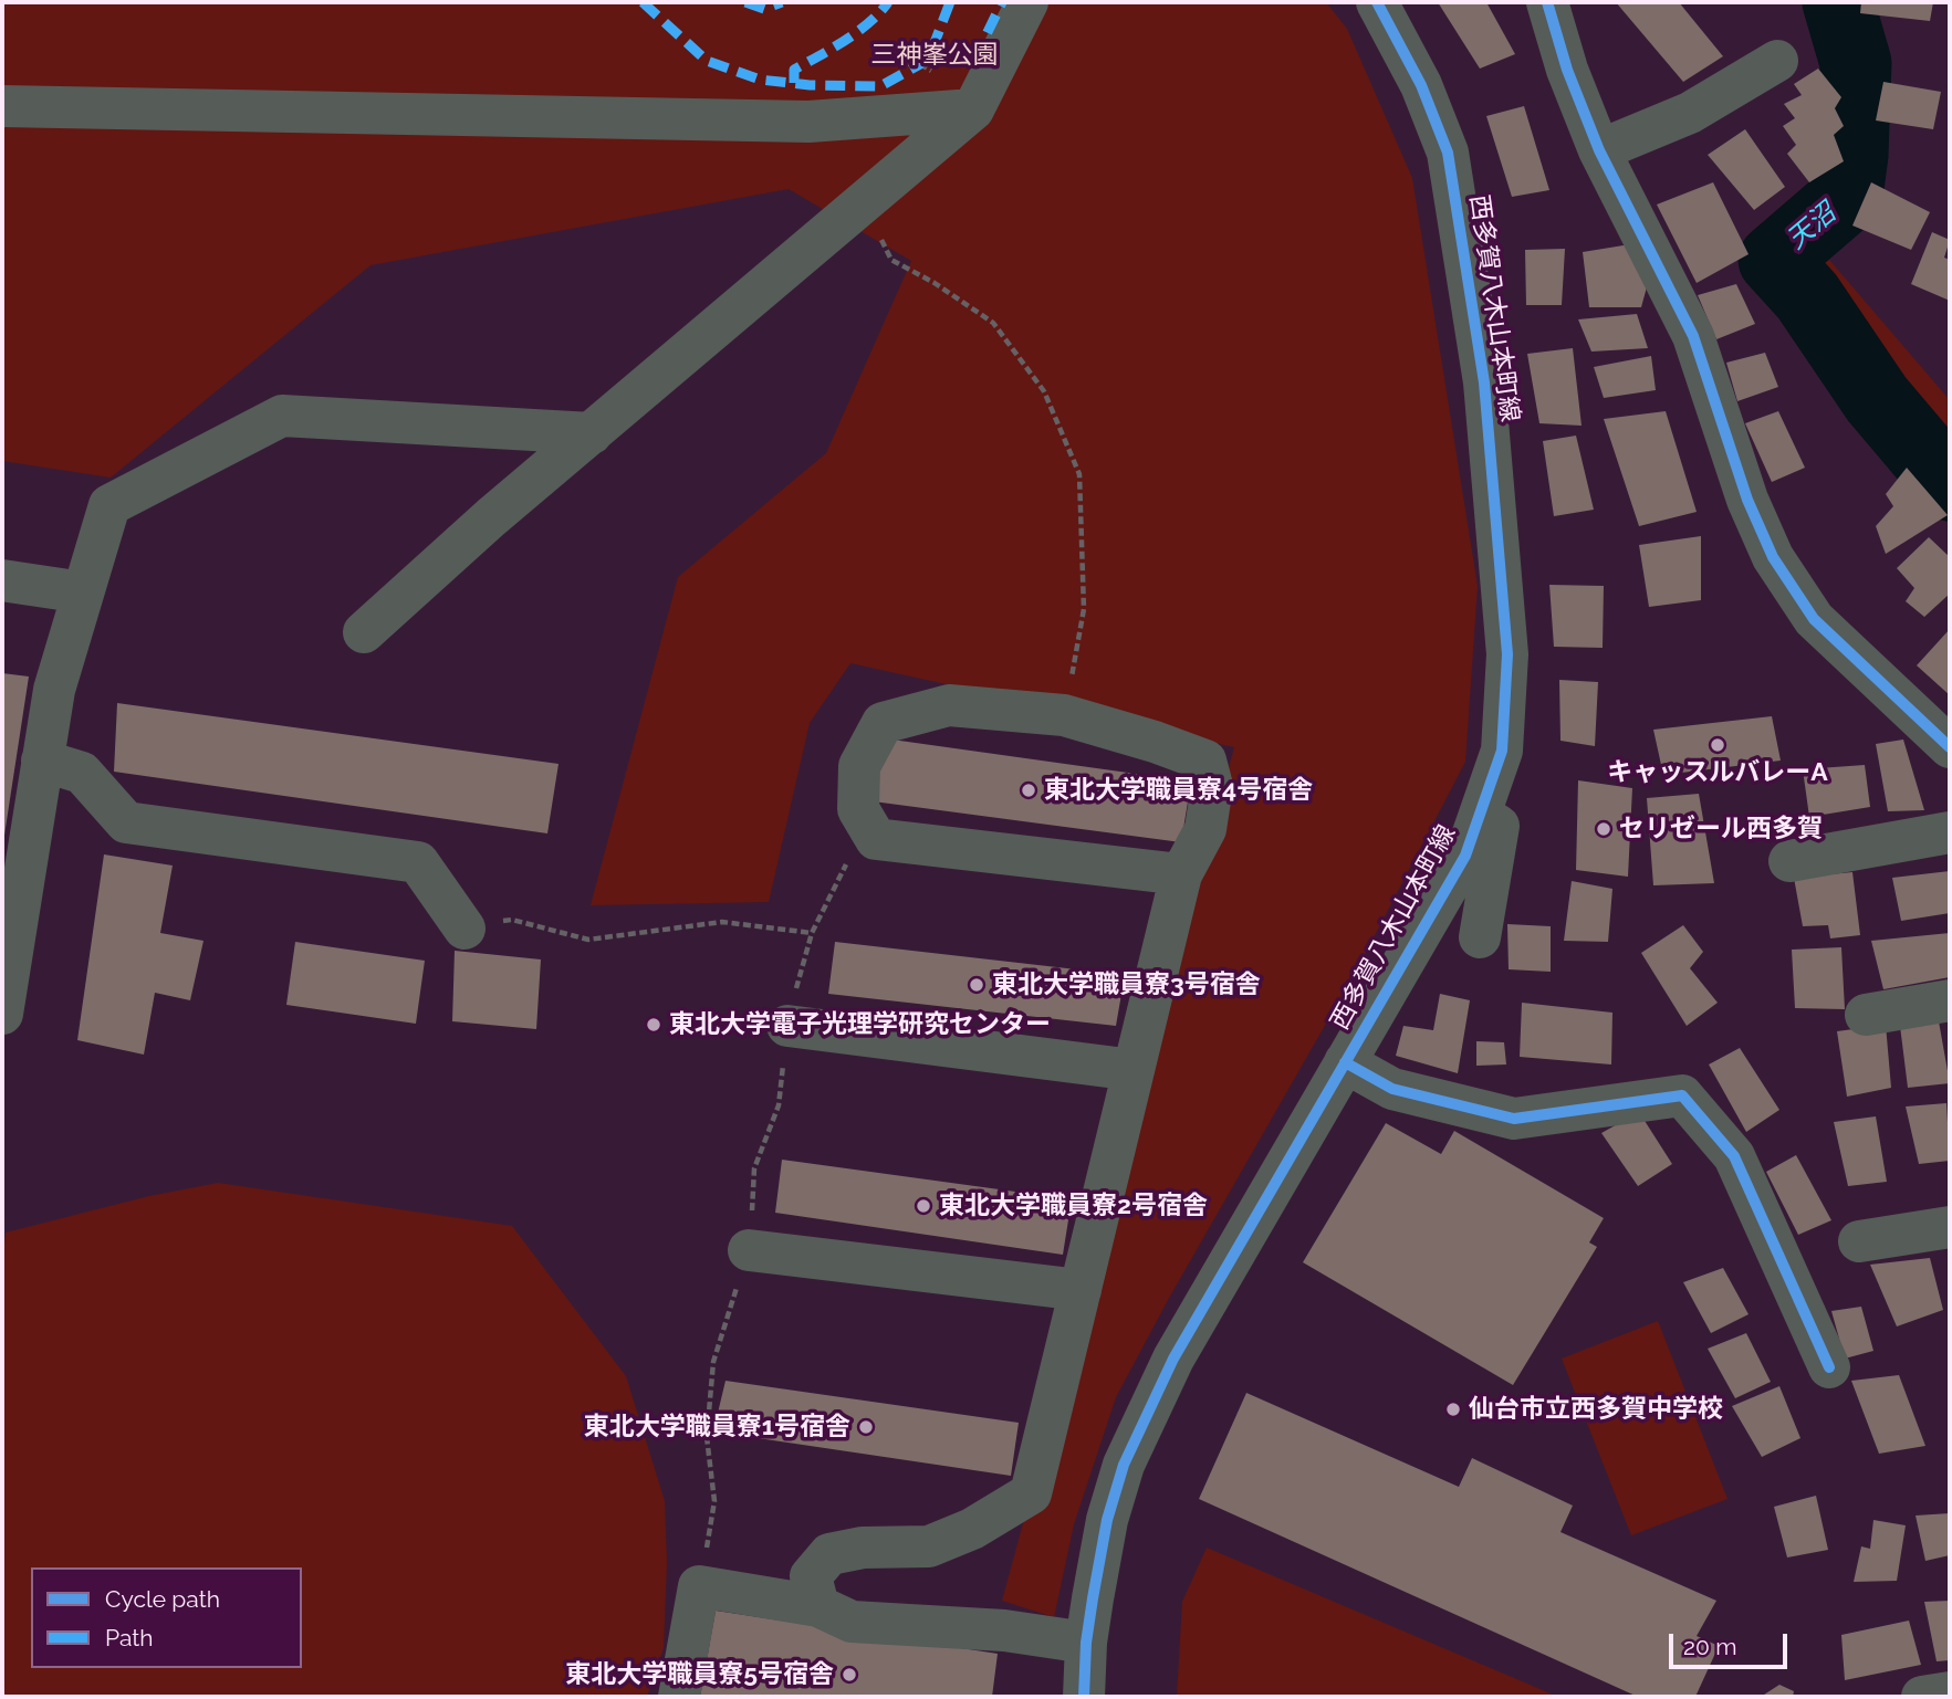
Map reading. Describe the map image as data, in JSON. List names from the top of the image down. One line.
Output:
{"streets":{"street":["西多賀八木山本町線"]},"water":["天沼"],"parks":["三神峯公園"],"places":["キャッスルバレーA","東北大学職員寮4号宿舎","セリゼール西多賀","東北大学職員寮3号宿舎","東北大学電子光理学研究センター","東北大学職員寮2号宿舎","仙台市立西多賀中学校","東北大学職員寮1号宿舎","東北大学職員寮5号宿舎"],"legend":["Cycle path","Path"],"scale_bar":"20 m"}
